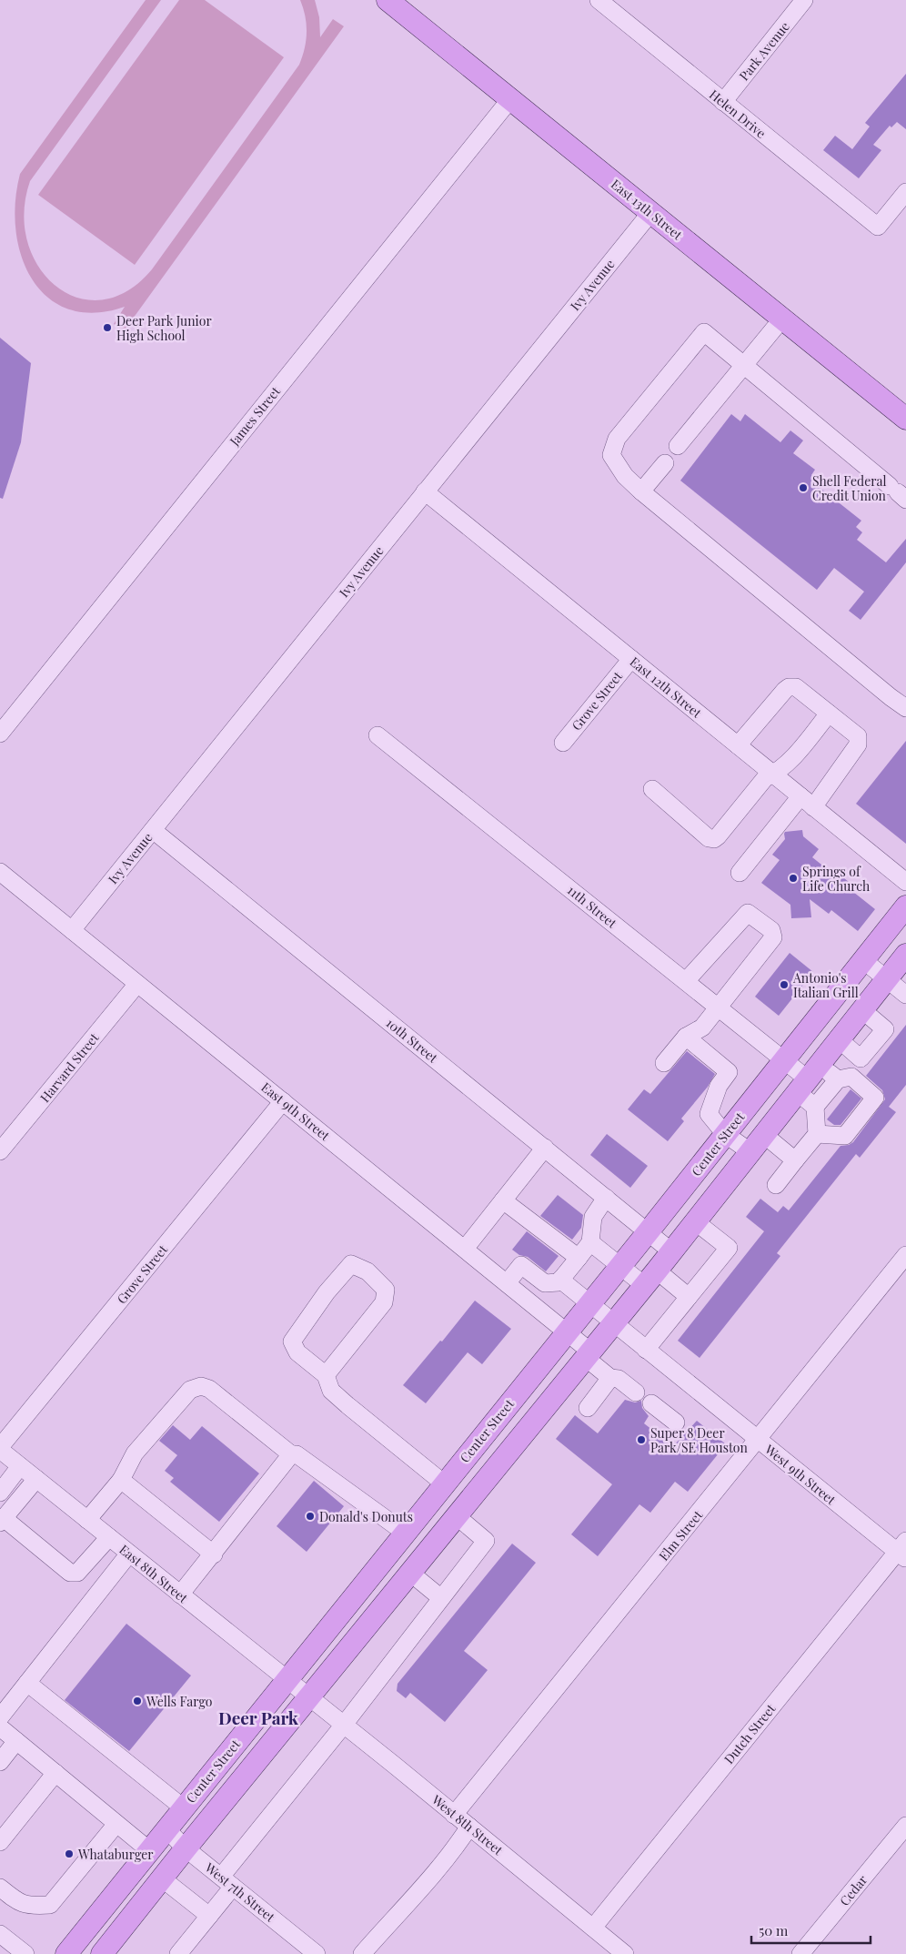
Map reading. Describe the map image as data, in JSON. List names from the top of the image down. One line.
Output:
{"streets":{"main road":["East 13th Street","Center Street"],"street":["Park Avenue","Helen Drive","Ivy Avenue","James Street","East 12th Street","Grove Street","11th Street","10th Street","Harvard Street","East 9th Street","West 9th Street","Elm Street","East 8th Street","Dutch Street","West 8th Street","Cedar","West 7th Street"]},"crossings":[["Park Avenue","Helen Drive"],["East 13th Street","Ivy Avenue"],["East 13th Street","James Street"],["Ivy Avenue","East 12th Street"],["Ivy Avenue","10th Street"],["Ivy Avenue","East 9th Street"],["East 12th Street","Grove Street"],["Grove Street","East 9th Street"],["Grove Street","East 8th Street"],["11th Street","Center Street"],["10th Street","Center Street"],["Harvard Street","East 9th Street"],["East 9th Street","Center Street"],["Center Street","West 9th Street"],["Center Street","East 8th Street"],["Center Street","West 7th Street"],["West 9th Street","Elm Street"],["West 9th Street","Dutch Street"],["Elm Street","West 8th Street"],["East 8th Street","West 8th Street"],["Dutch Street","West 8th Street"]],"districts":["Deer Park"],"places":["Deer Park Junior High School","Shell Federal Credit Union","Springs of Life Church","Antonio's Italian Grill","Super 8 Deer Park/SE Houston","Donald's Donuts","Wells Fargo","Whataburger"],"scale_bar":"50 m"}
